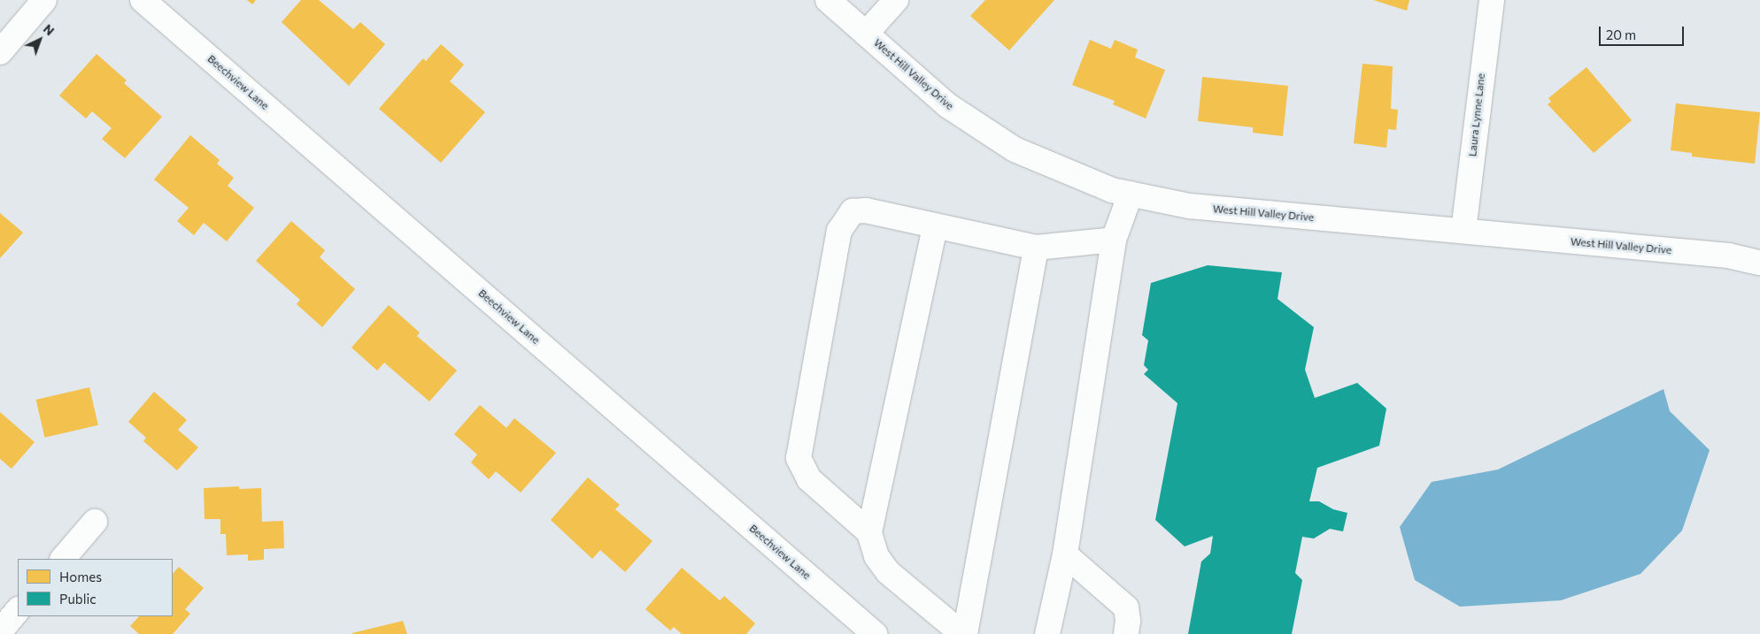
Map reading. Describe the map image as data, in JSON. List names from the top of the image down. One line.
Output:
{"streets":{"street":["West Hill Valley Drive","Beechview Lane","Laura Lynne Lane"]},"crossings":[["West Hill Valley Drive","Laura Lynne Lane"]],"legend":["Homes","Public"],"scale_bar":"20 m","north":"top right"}
